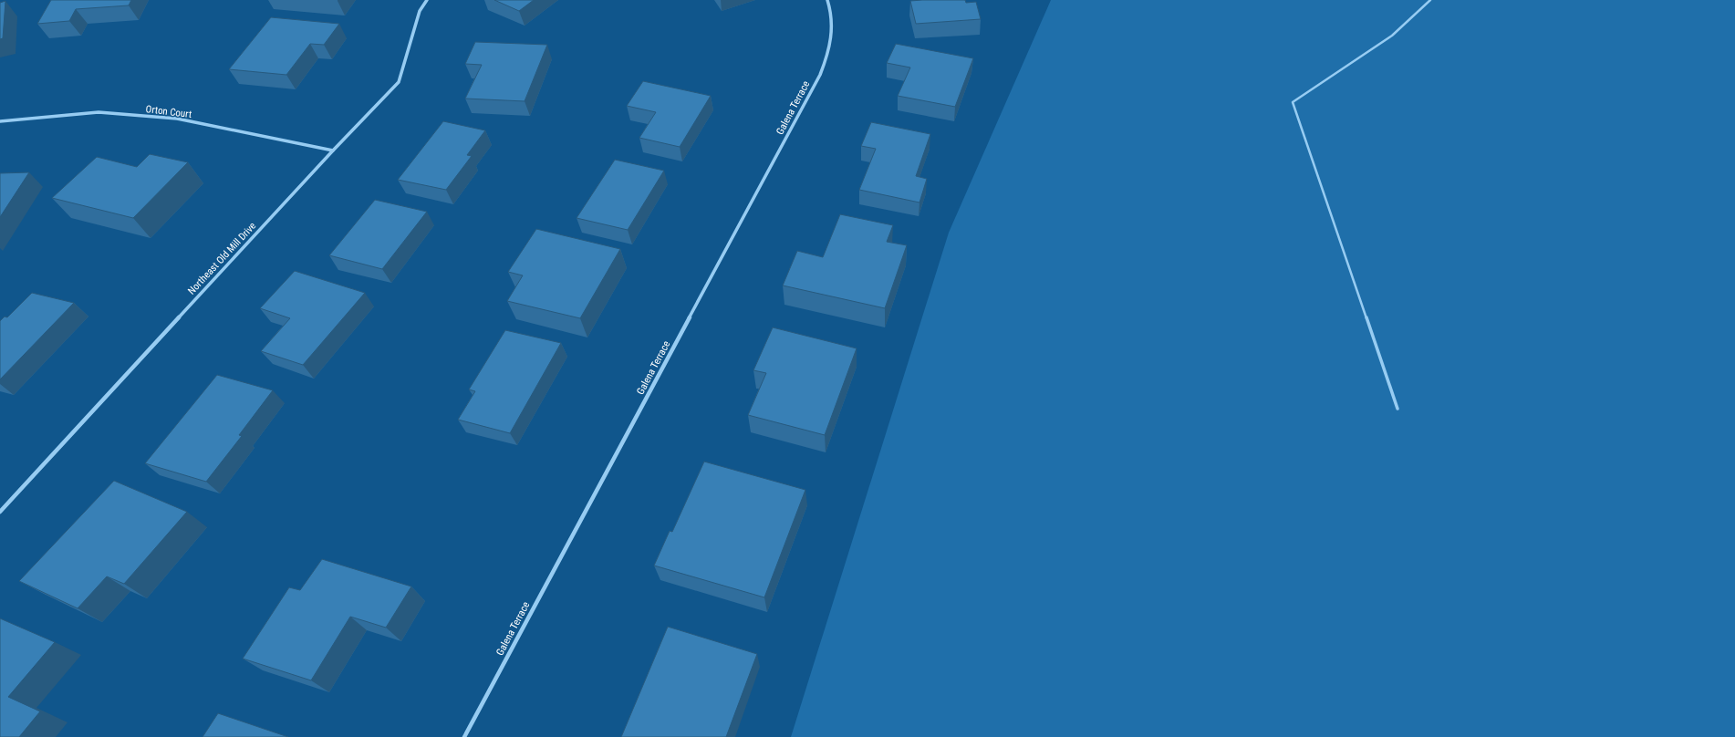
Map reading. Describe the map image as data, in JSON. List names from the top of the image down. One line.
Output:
{"streets":{"street":["Galena Terrace","Orton Court","Northeast Old Mill Drive"]},"crossings":[["Orton Court","Northeast Old Mill Drive"]]}
